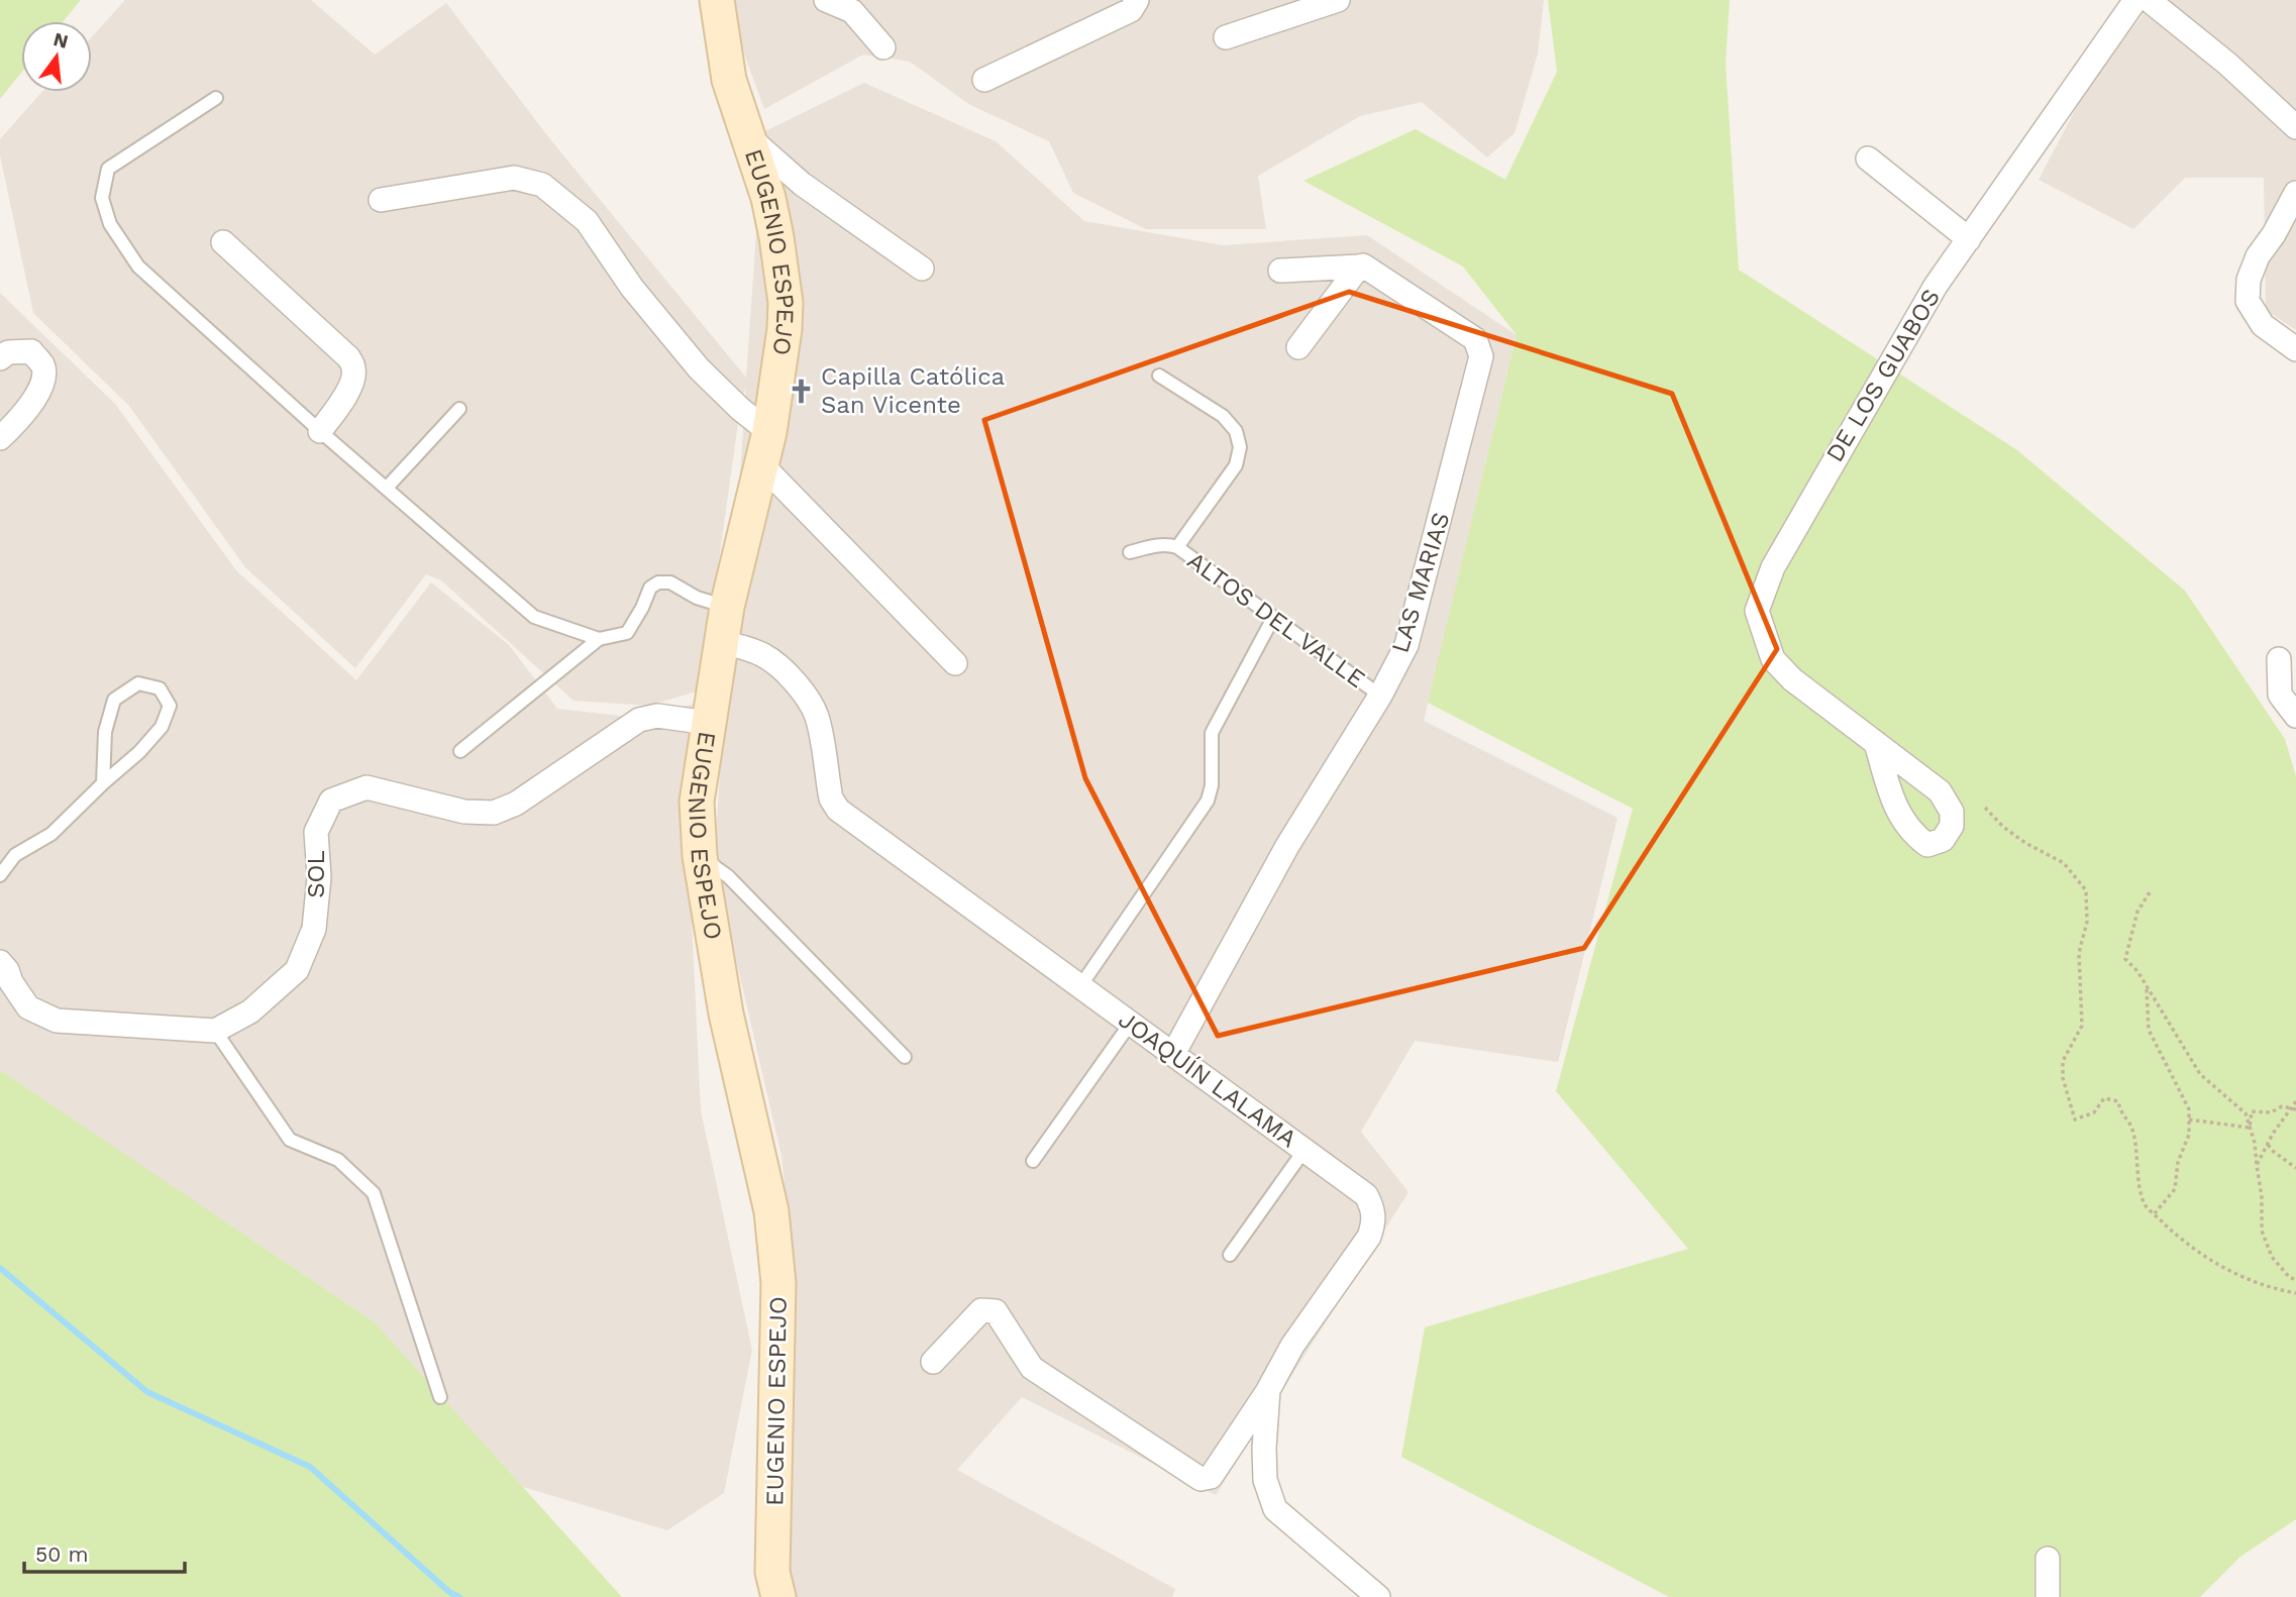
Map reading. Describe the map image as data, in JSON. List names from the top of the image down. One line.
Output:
{"streets":{"street":["EUGENIO ESPEJO","DE LOS GUABOS","LAS MARIAS","SOL","JOAQUÍN LALAMA"],"lane":["ALTOS DEL VALLE"]},"crossings":[["EUGENIO ESPEJO","SOL"],["EUGENIO ESPEJO","JOAQUÍN LALAMA"],["LAS MARIAS","ALTOS DEL VALLE"],["LAS MARIAS","JOAQUÍN LALAMA"]],"places":{"church":["Capilla Católica San Vicente"]},"scale_bar":"50 m","north":"top"}
